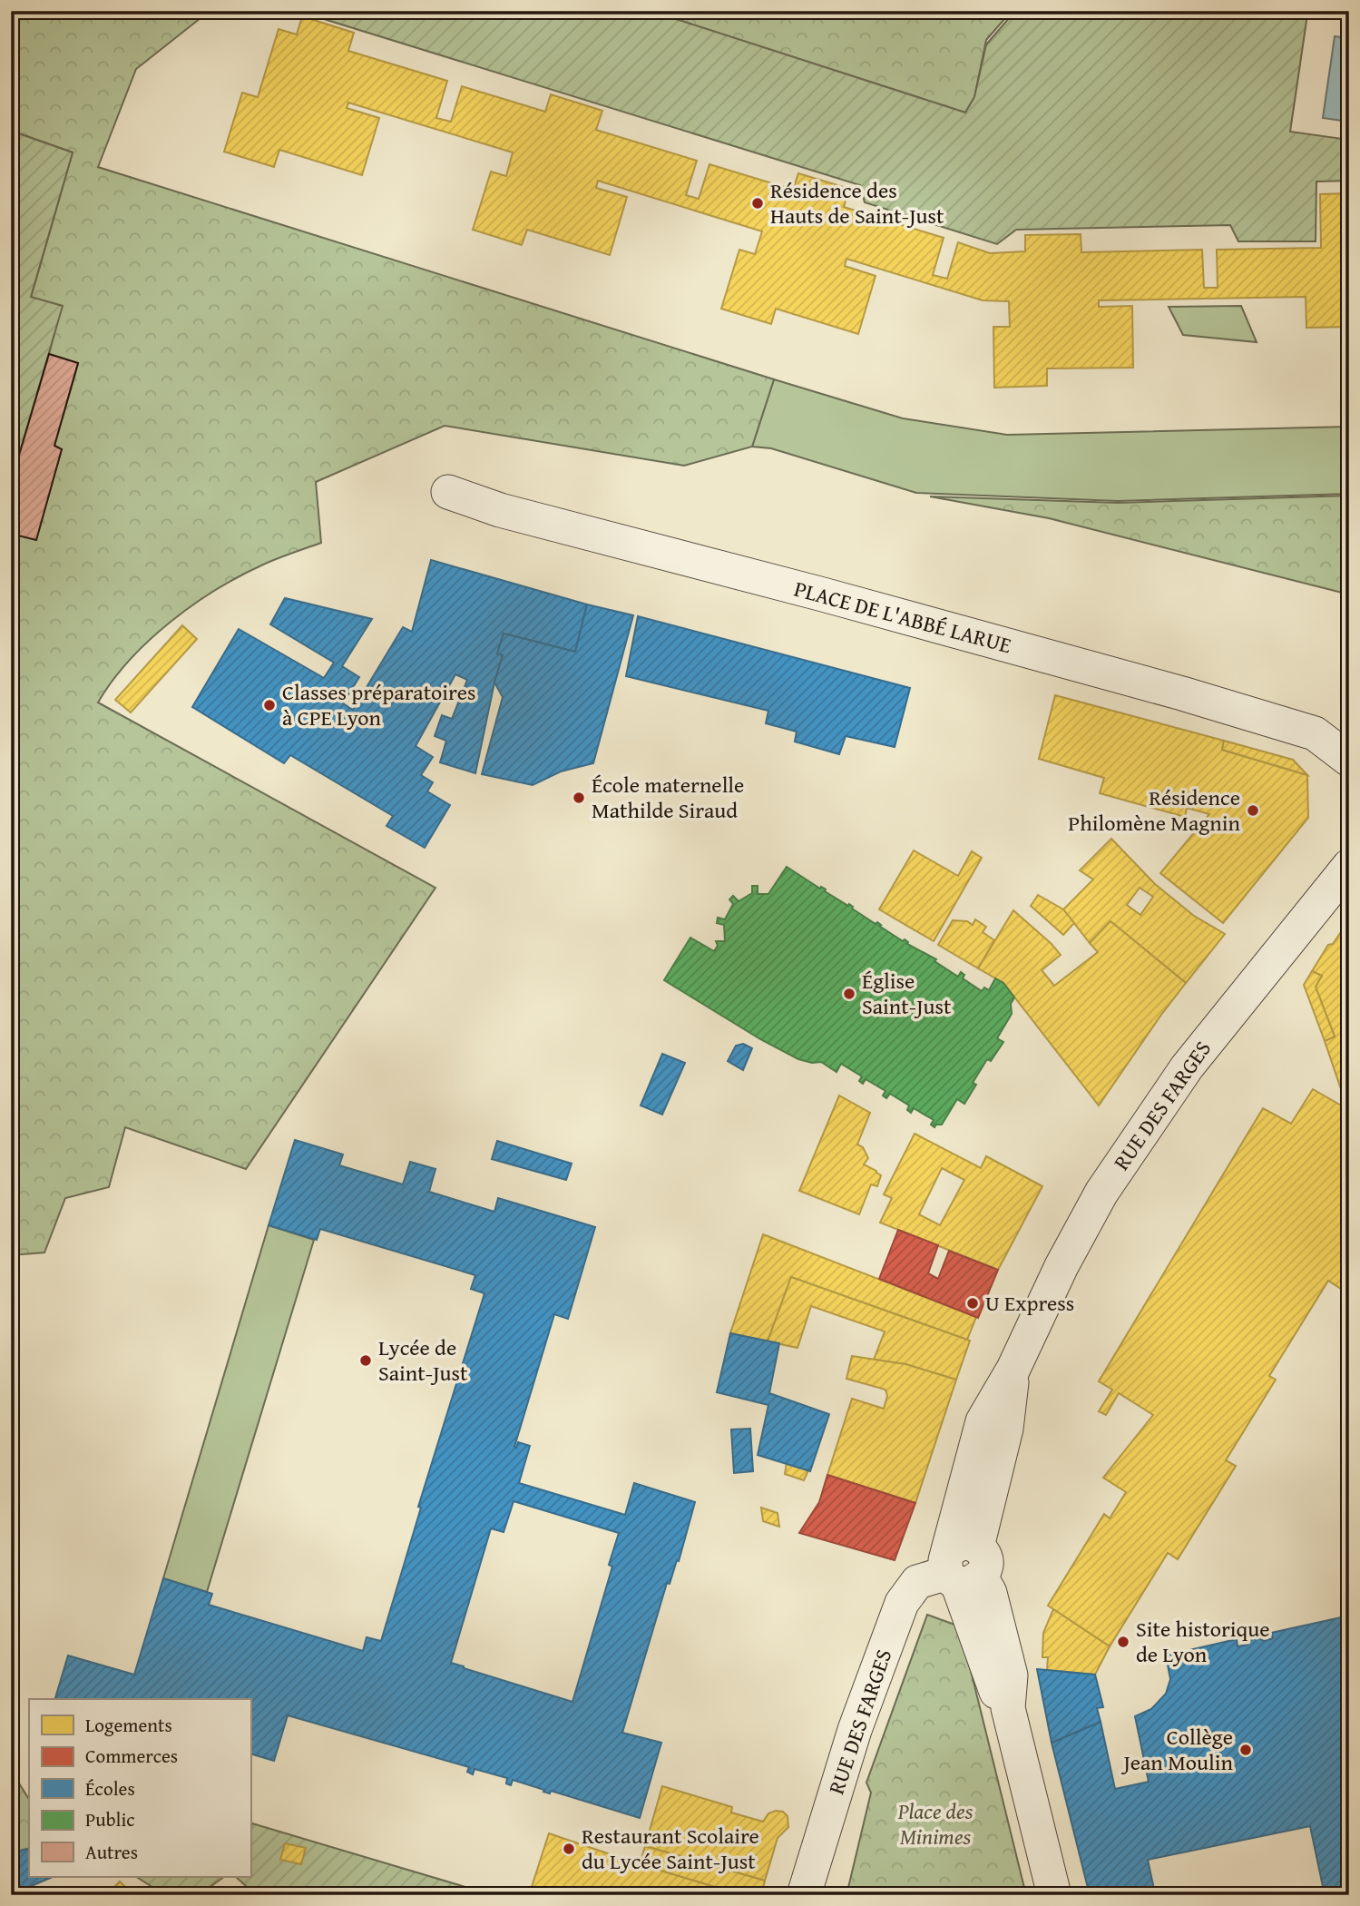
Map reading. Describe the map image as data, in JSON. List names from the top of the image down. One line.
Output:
{"streets":{"street":["PLACE DE L'ABBÉ LARUE","RUE DES FARGES"]},"parks":["Place des Minimes"],"places":["Résidence des Hauts de Saint-Just","Classes préparatoires à CPE Lyon","École maternelle Mathilde Siraud","Résidence Philomène Magnin","Église Saint-Just","U Express","Lycée de Saint-Just","Site historique de Lyon","Collège Jean Moulin","Restaurant Scolaire du Lycée Saint-Just"],"legend":["Logements","Commerces","Écoles","Public","Autres"]}
